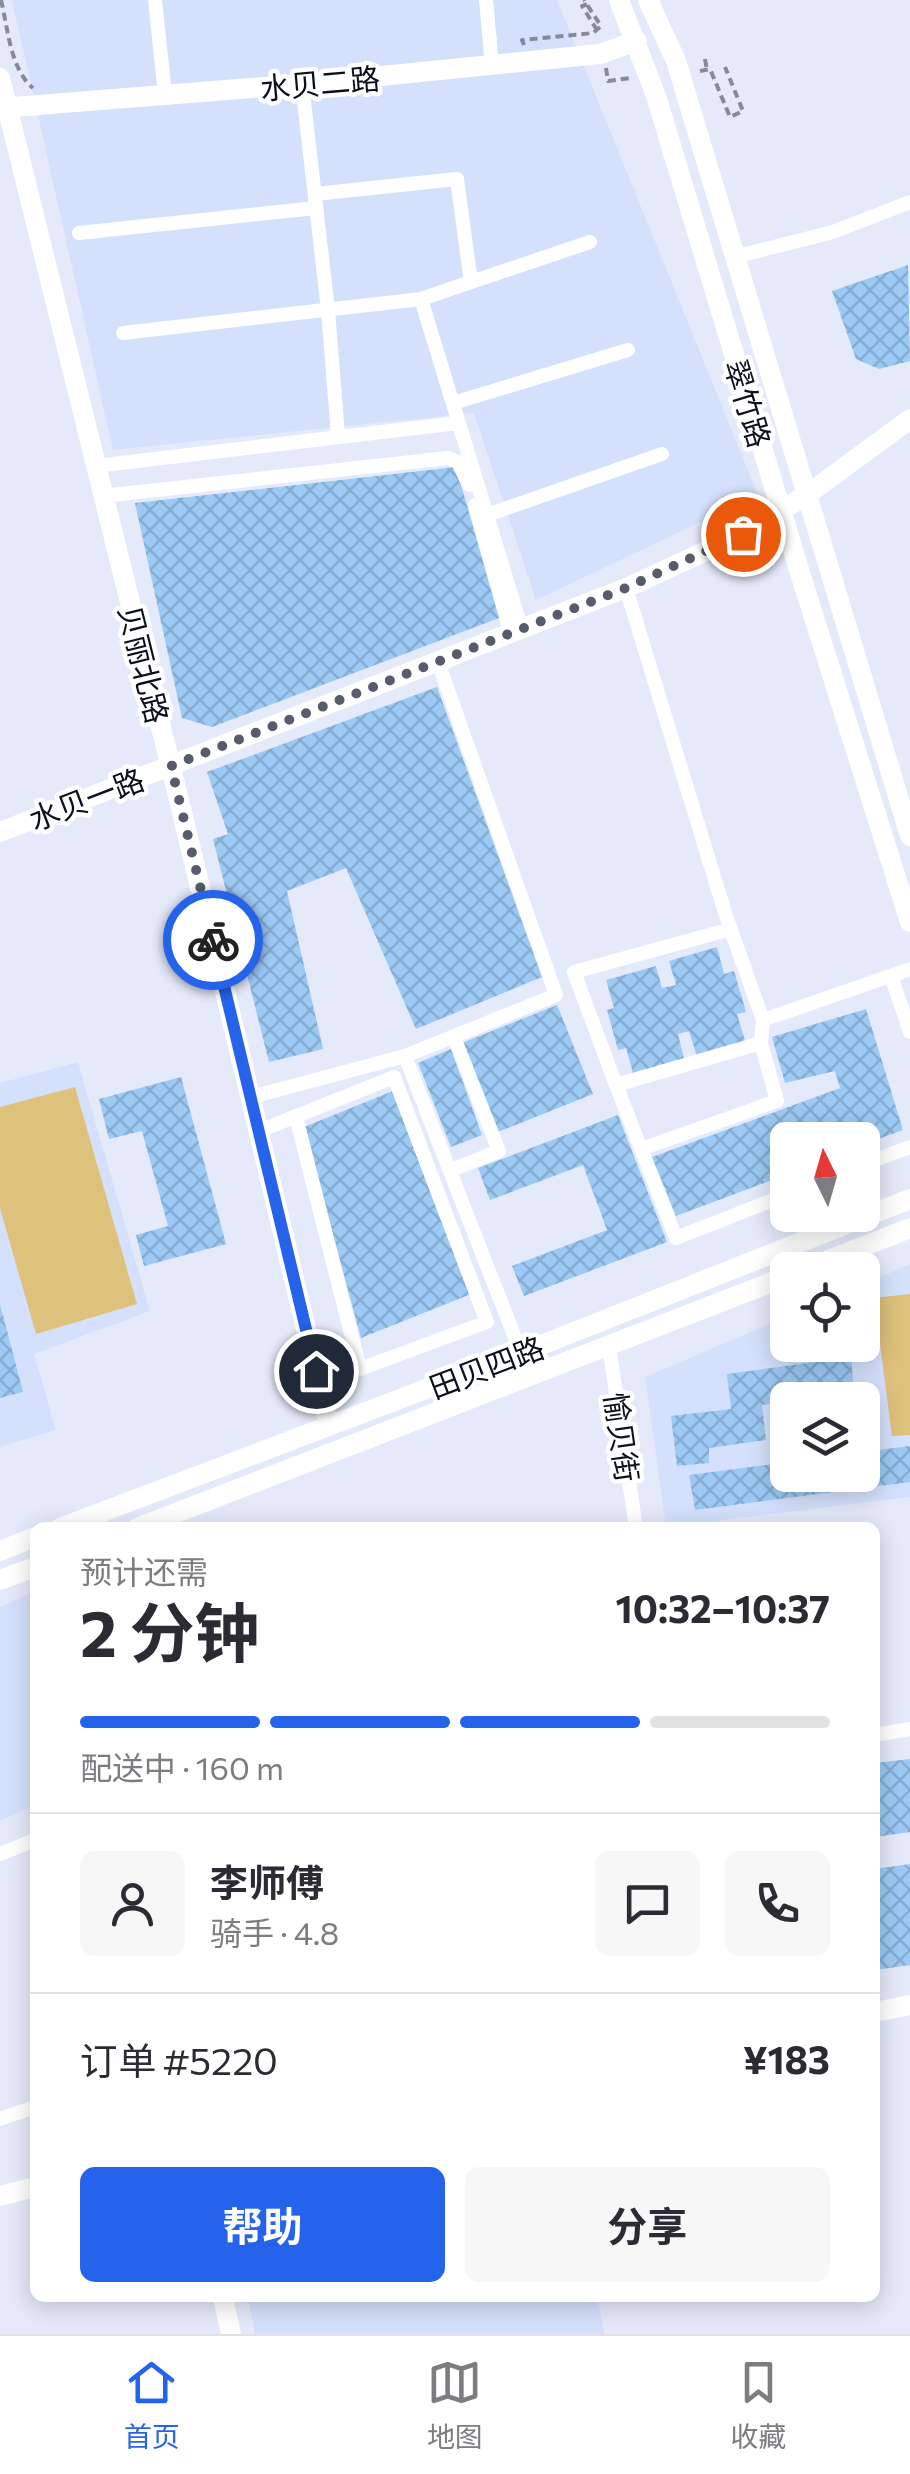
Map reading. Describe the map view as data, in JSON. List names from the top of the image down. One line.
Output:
{"streets":{"main road":["水贝二路","翠竹路","贝丽北路","水贝一路","田贝四路"],"street":["愉贝街"]},"crossings":[["水贝二路","翠竹路"],["水贝二路","贝丽北路"],["翠竹路","水贝一路"],["贝丽北路","水贝一路"],["贝丽北路","田贝四路"],["田贝四路","愉贝街"]],"north":"top","page":{"heading":["2 分钟","预计还需","10:32–10:37"],"panel":["李师傅","骑手 · 4.8","订单 #5220","¥183"],"bar":"配送中 · 160 m","buttons":["帮助","分享"],"tabs":["首页","地图","收藏"]}}
